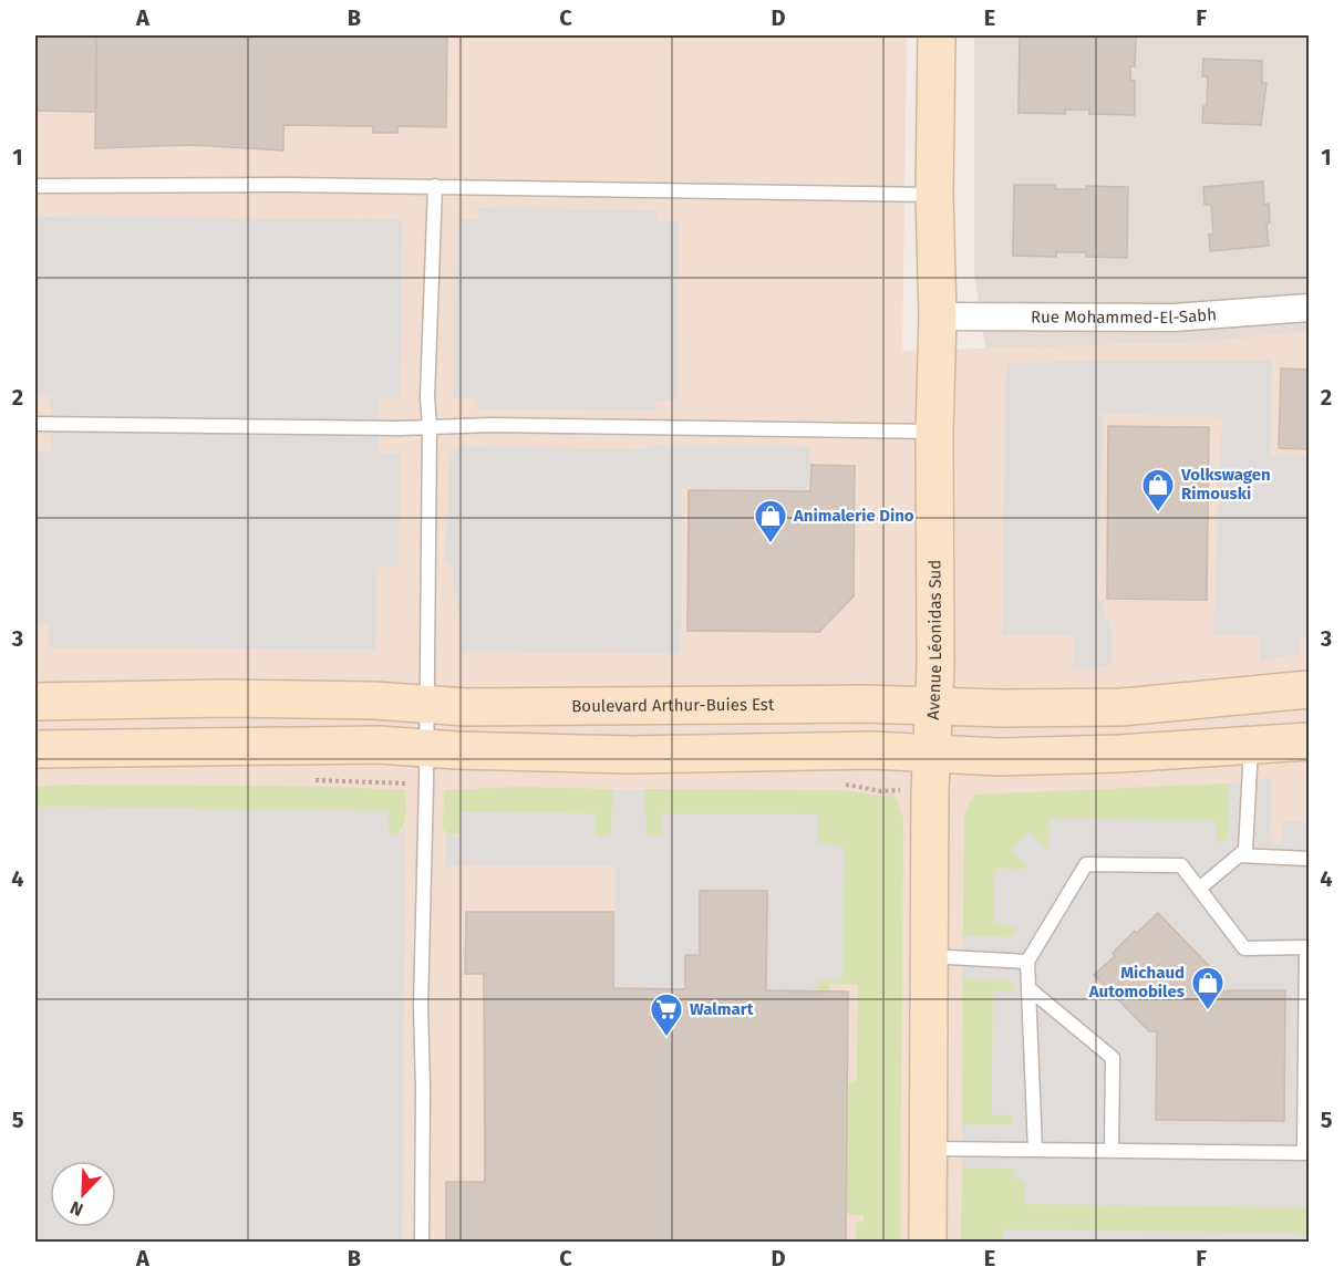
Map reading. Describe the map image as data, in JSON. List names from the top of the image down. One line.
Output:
{"streets":{"street":["Rue Mohammed-El-Sabh","Avenue Léonidas Sud","Boulevard Arthur-Buies Est"]},"crossings":[["Rue Mohammed-El-Sabh","Avenue Léonidas Sud"],["Avenue Léonidas Sud","Boulevard Arthur-Buies Est"]],"places":{"shop":["Volkswagen Rimouski","Animalerie Dino","Michaud Automobiles"],"supermarket":["Walmart"]},"north":"bottom left","grid":{"columns":["A","B","C","D","E","F"],"rows":["1","2","3","4","5"]}}
